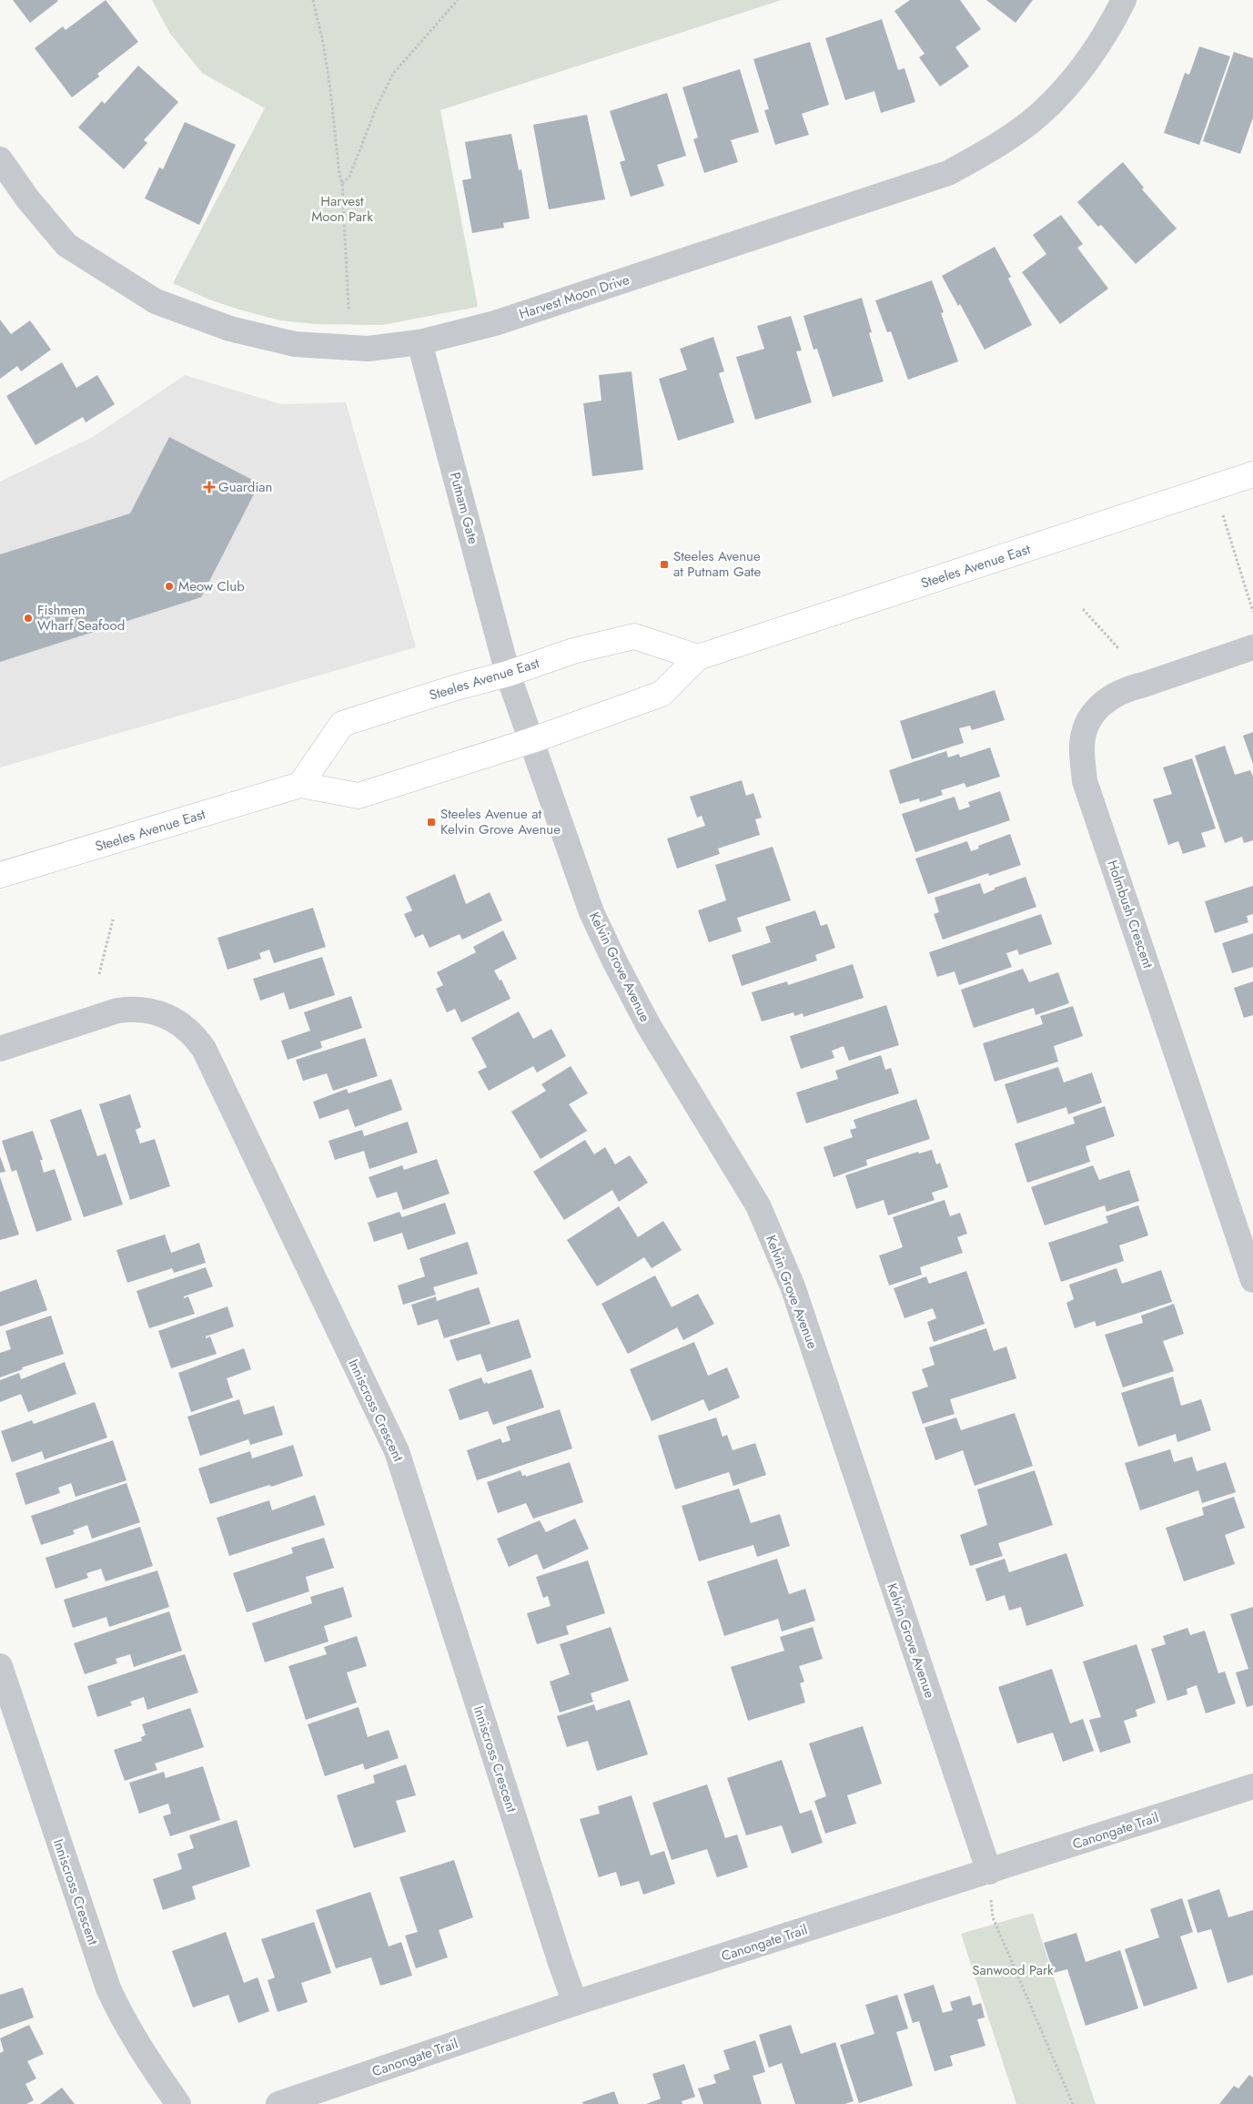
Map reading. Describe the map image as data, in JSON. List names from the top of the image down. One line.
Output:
{"streets":{"main road":["Steeles Avenue East"],"street":["Harvest Moon Drive","Putnam Gate","Holmbush Crescent","Kelvin Grove Avenue","Inniscross Crescent","Canongate Trail"]},"crossings":[["Harvest Moon Drive","Putnam Gate"],["Putnam Gate","Steeles Avenue East"],["Putnam Gate","Kelvin Grove Avenue"],["Steeles Avenue East","Kelvin Grove Avenue"],["Kelvin Grove Avenue","Canongate Trail"],["Inniscross Crescent","Canongate Trail"]],"parks":["Harvest Moon Park","Sanwood Park"],"places":{"health":["Guardian"],"transit":["Steeles Avenue at Putnam Gate","Steeles Avenue at Kelvin Grove Avenue"],"other":["Meow Club","Fishmen Wharf Seafood"]}}
